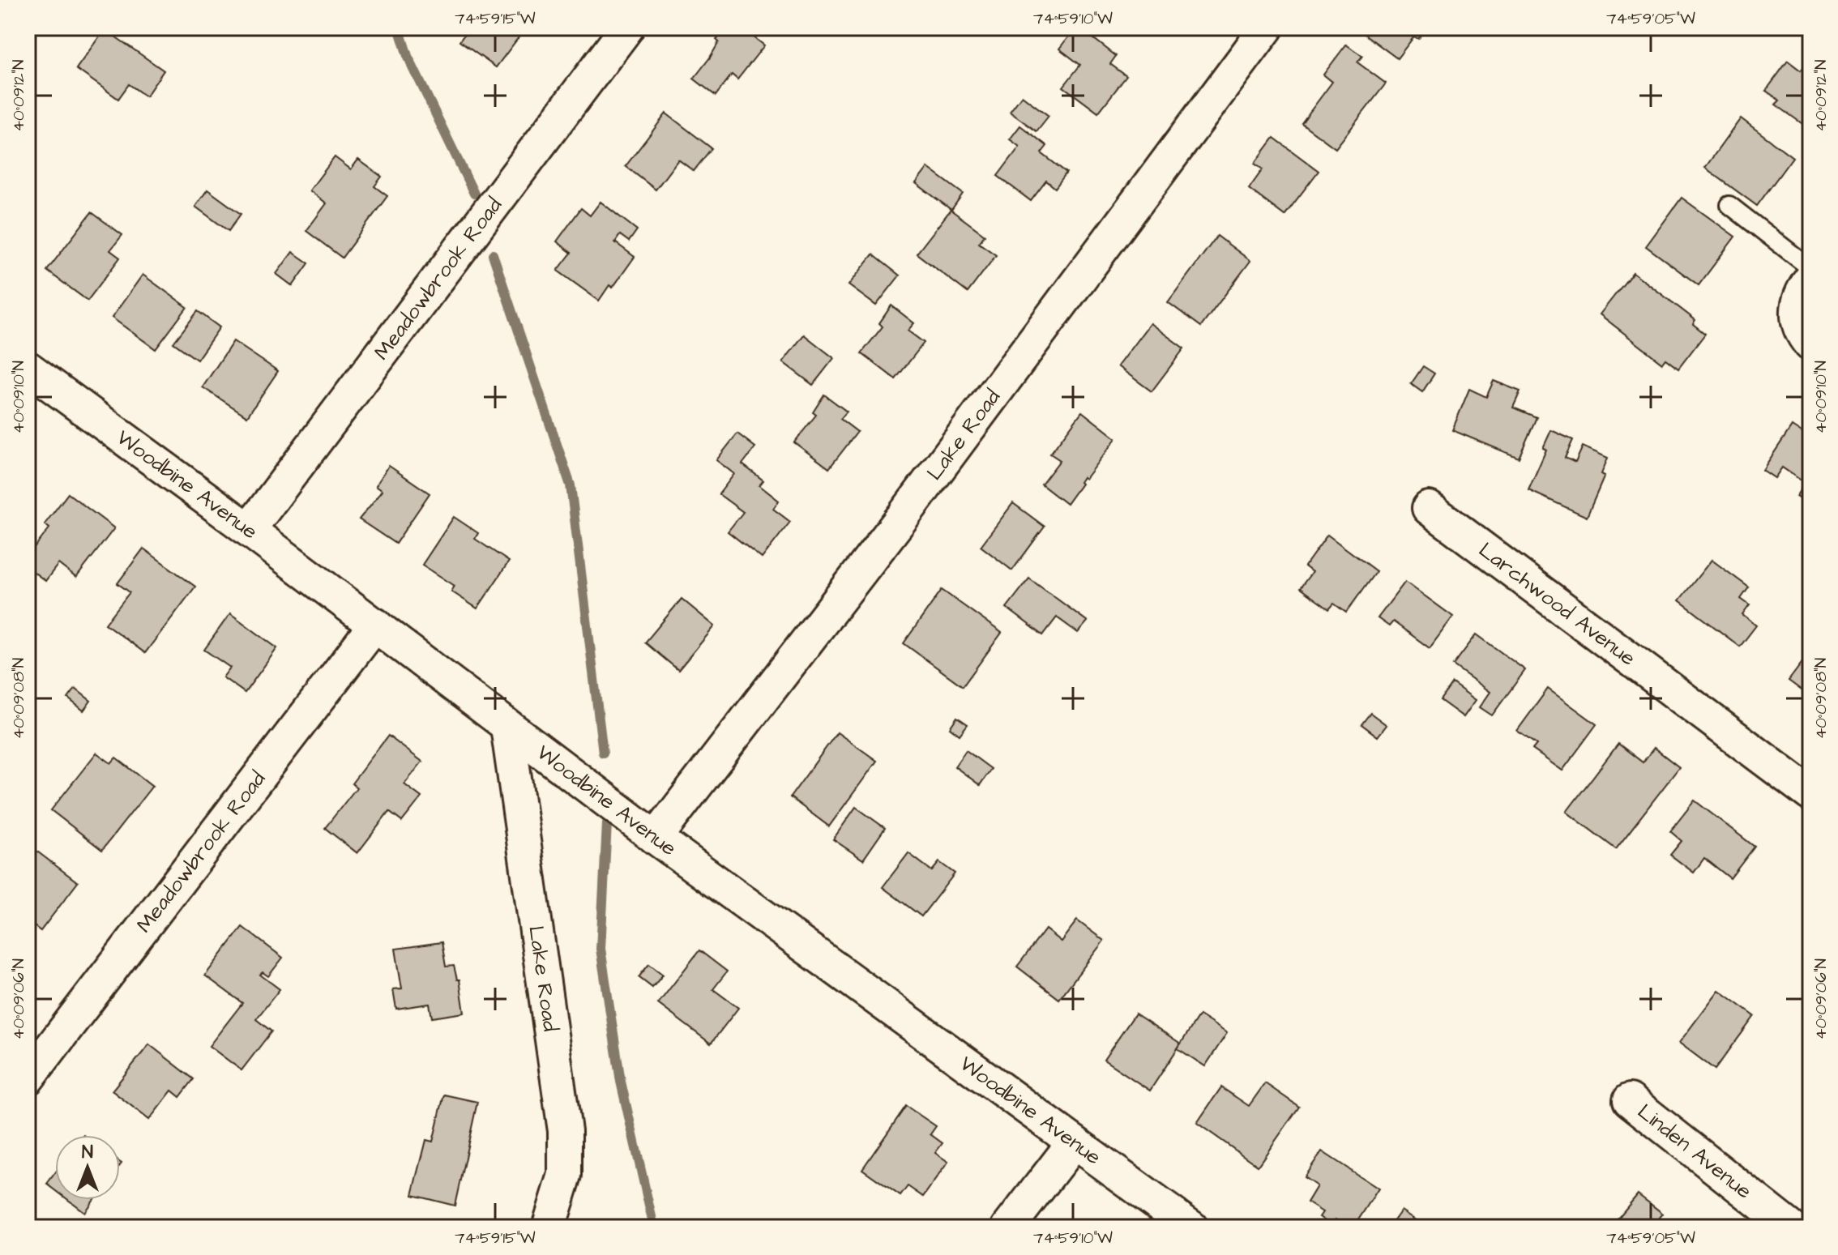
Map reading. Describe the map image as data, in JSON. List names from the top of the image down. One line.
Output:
{"streets":{"street":["Meadowbrook Road","Lake Road","Woodbine Avenue","Larchwood Avenue","Linden Avenue"]},"crossings":[["Meadowbrook Road","Woodbine Avenue"],["Lake Road","Woodbine Avenue"]],"north":"top","coordinates":["74°59'15\"W","74°59'10\"W","74°59'05\"W","40°09'12\"N","40°09'10\"N","40°09'08\"N","40°09'06\"N"]}
